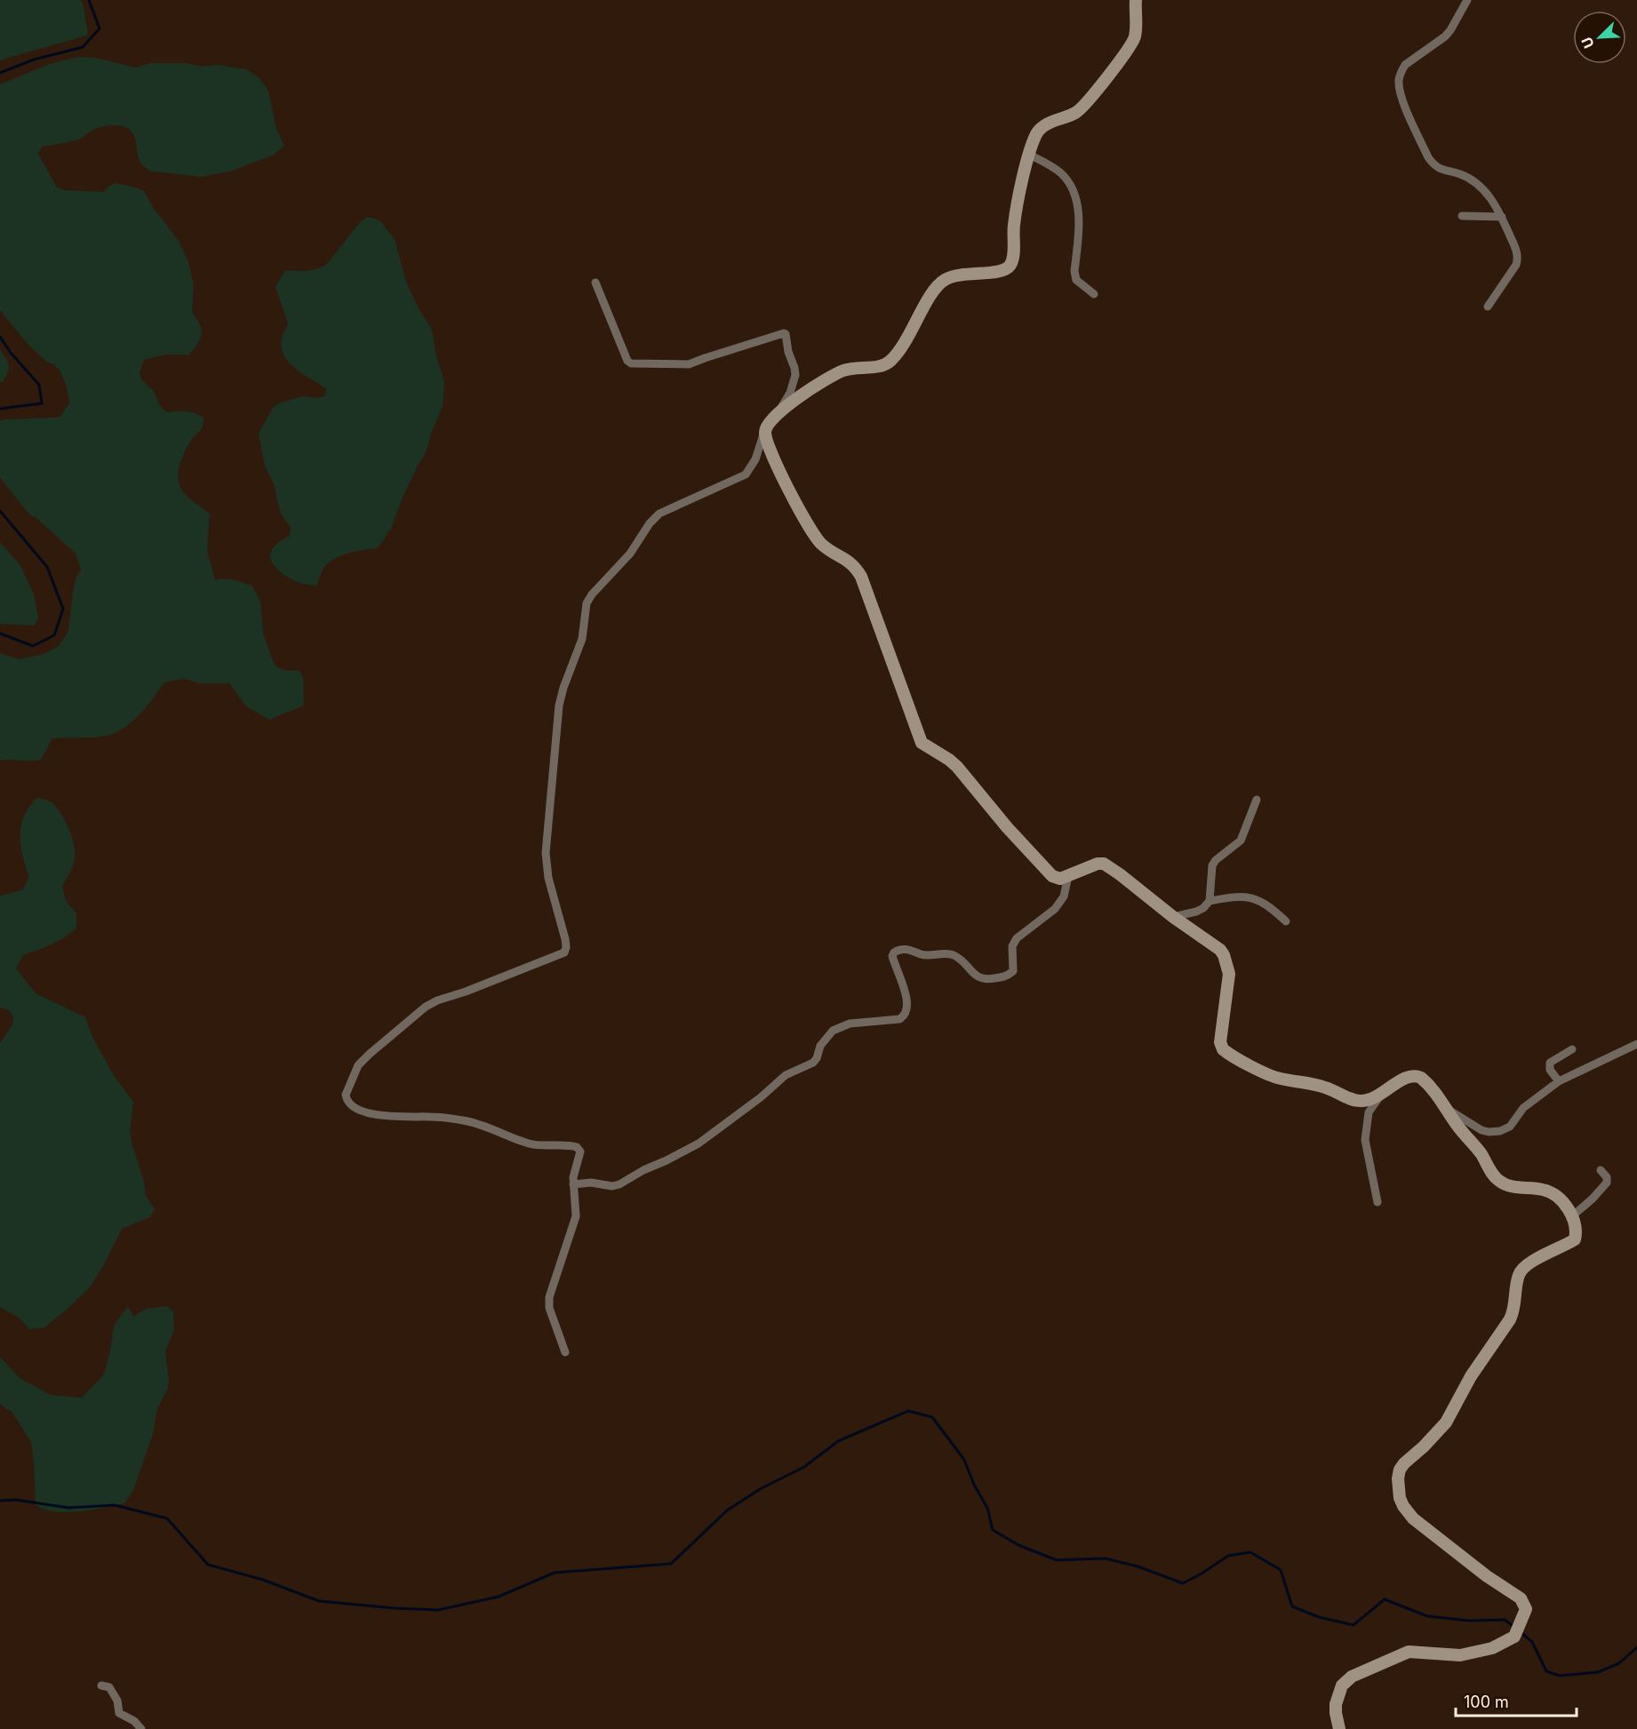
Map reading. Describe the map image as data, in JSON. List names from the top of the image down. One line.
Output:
{"scale_bar":"100 m","north":"bottom left"}
